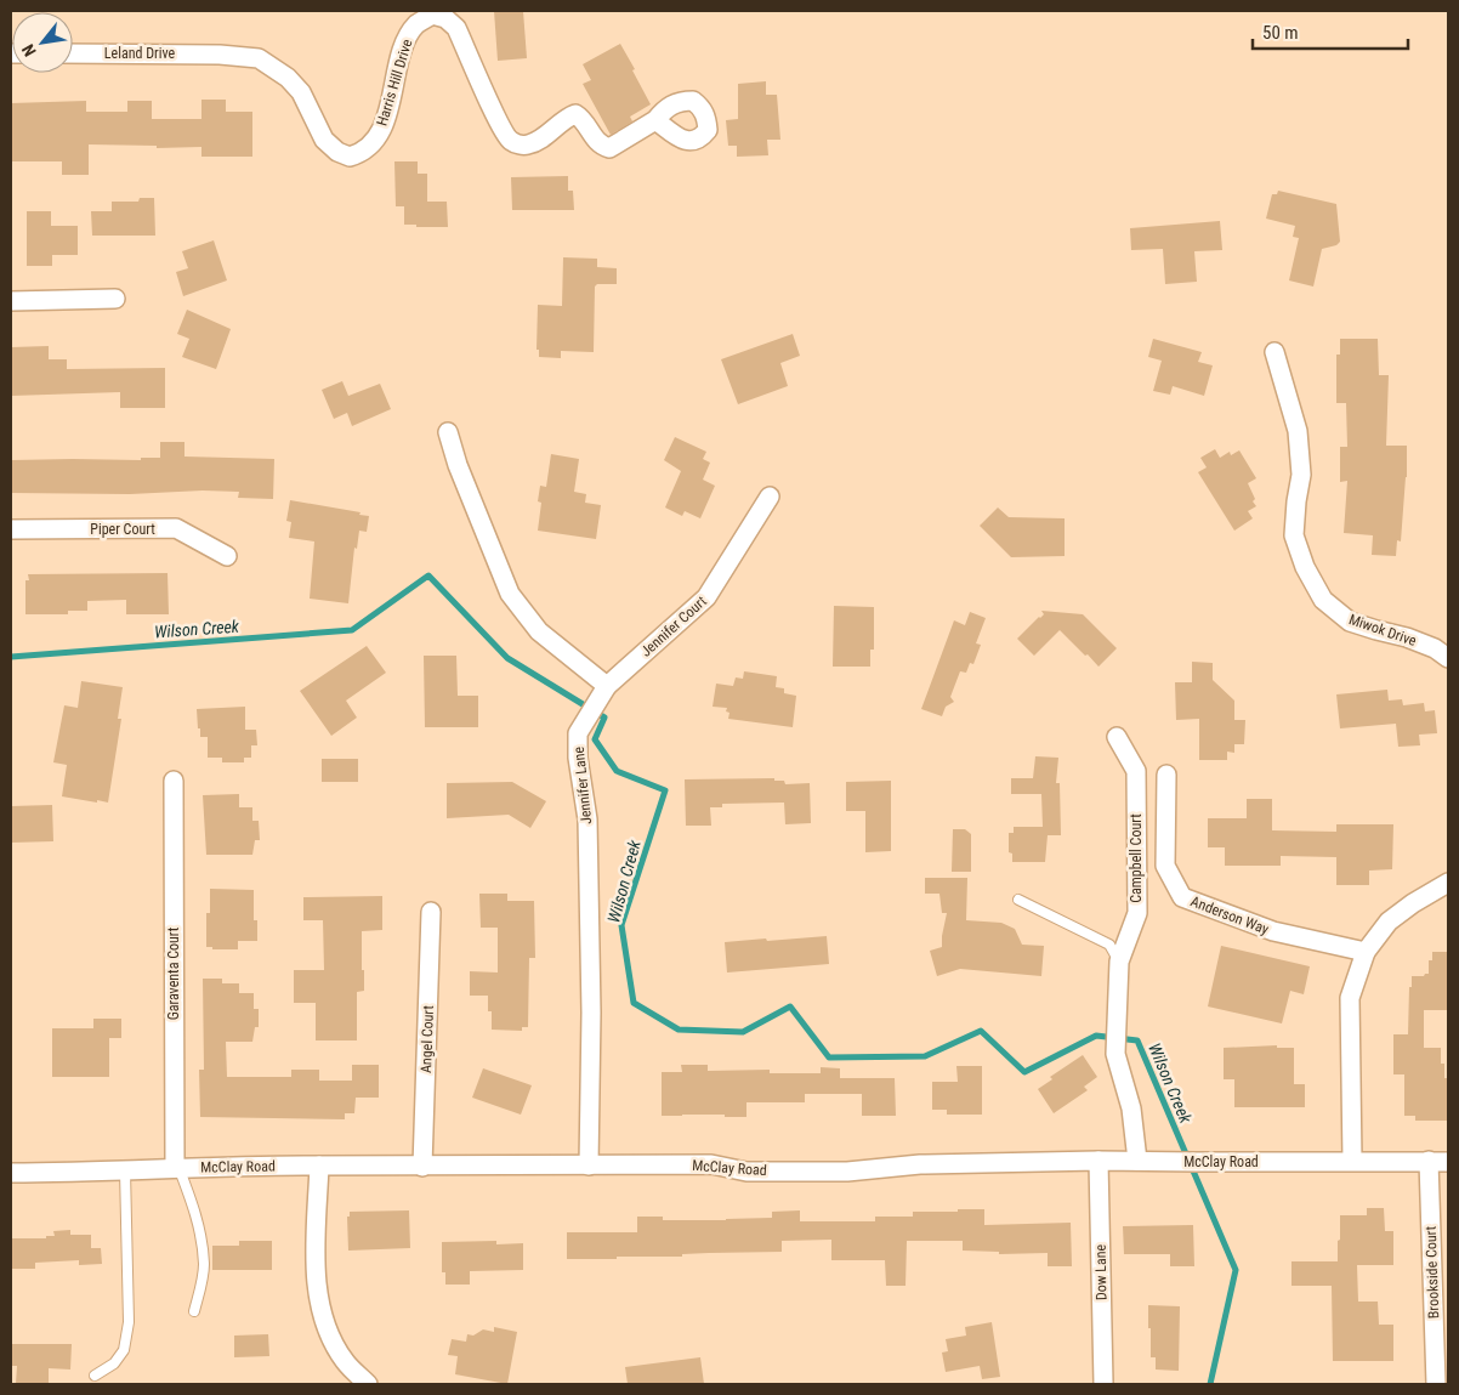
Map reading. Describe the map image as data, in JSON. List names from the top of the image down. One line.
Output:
{"streets":{"street":["Leland Drive","Harris Hill Drive","Piper Court","Jennifer Court","Miwok Drive","Jennifer Lane","Campbell Court","Anderson Way","Garaventa Court","Angel Court","McClay Road","Dow Lane","Brookside Court"]},"crossings":[["Leland Drive","Harris Hill Drive"],["Jennifer Court","Jennifer Lane"],["Jennifer Lane","McClay Road"],["Campbell Court","McClay Road"],["Garaventa Court","McClay Road"],["Angel Court","McClay Road"],["McClay Road","Dow Lane"],["McClay Road","Brookside Court"]],"water":["Wilson Creek"],"scale_bar":"50 m","north":"bottom left"}
